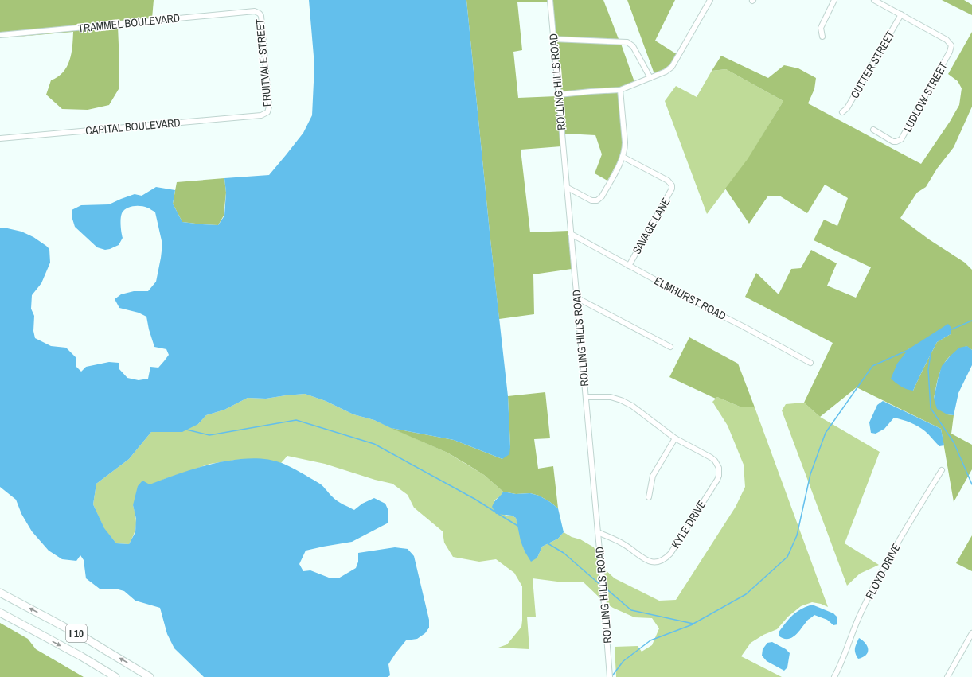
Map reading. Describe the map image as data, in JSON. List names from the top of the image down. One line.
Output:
{"streets":{"highway":["I 10"],"street":["TRAMMEL BOULEVARD","FRUITVALE STREET","CUTTER STREET","ROLLING HILLS ROAD","LUDLOW STREET","CAPITAL BOULEVARD","SAVAGE LANE","ELMHURST ROAD","KYLE DRIVE","FLOYD DRIVE"]},"crossings":[["TRAMMEL BOULEVARD","FRUITVALE STREET"],["FRUITVALE STREET","CAPITAL BOULEVARD"],["CUTTER STREET","LUDLOW STREET"],["ROLLING HILLS ROAD","ELMHURST ROAD"],["ROLLING HILLS ROAD","KYLE DRIVE"],["SAVAGE LANE","ELMHURST ROAD"]]}
